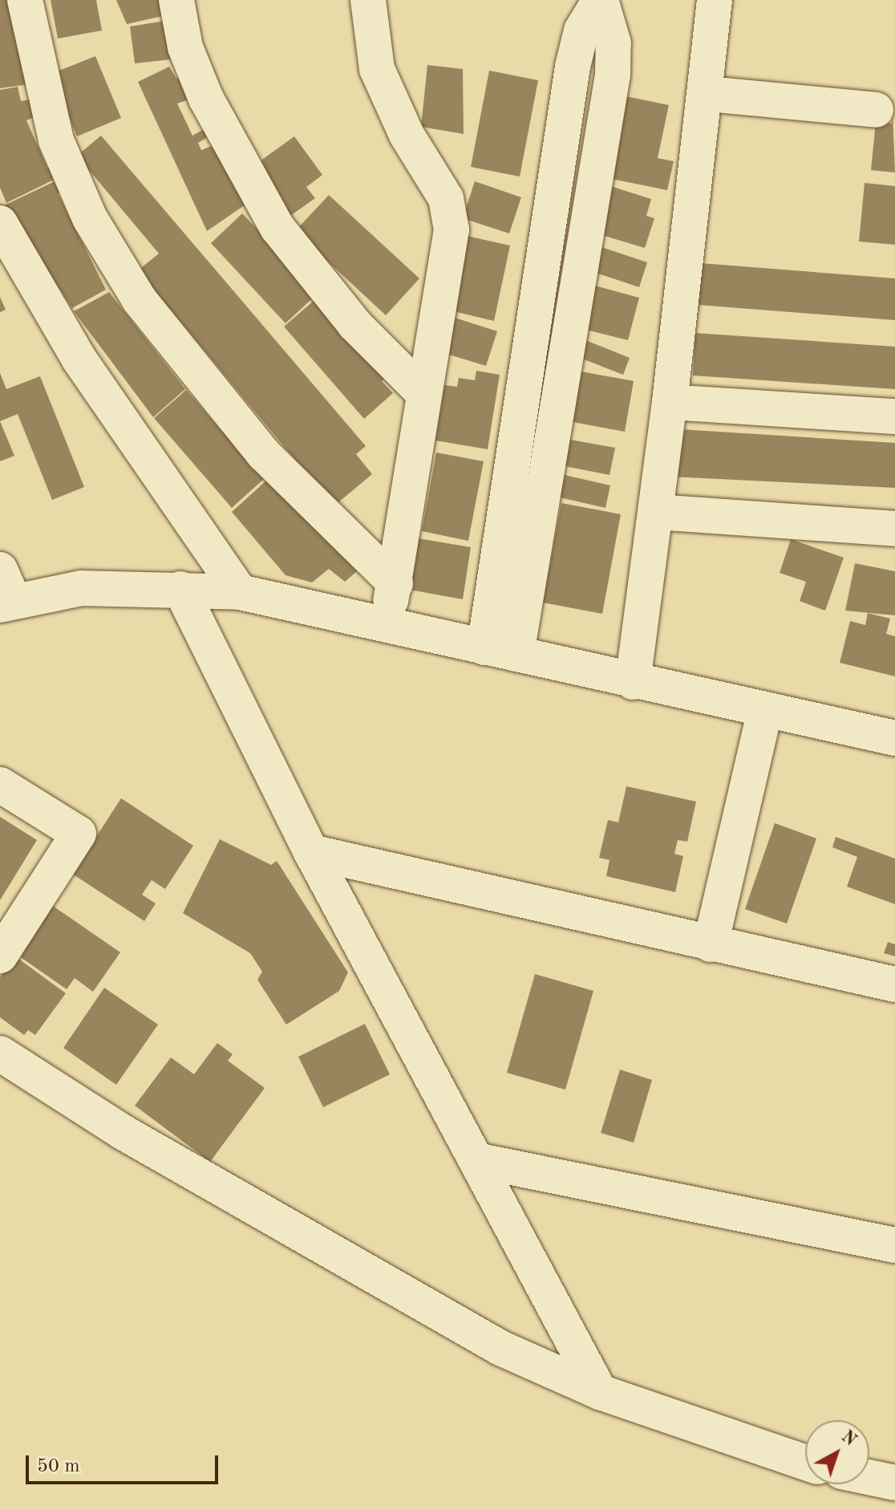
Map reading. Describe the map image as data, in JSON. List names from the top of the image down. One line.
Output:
{"scale_bar":"50 m","north":"top right"}
